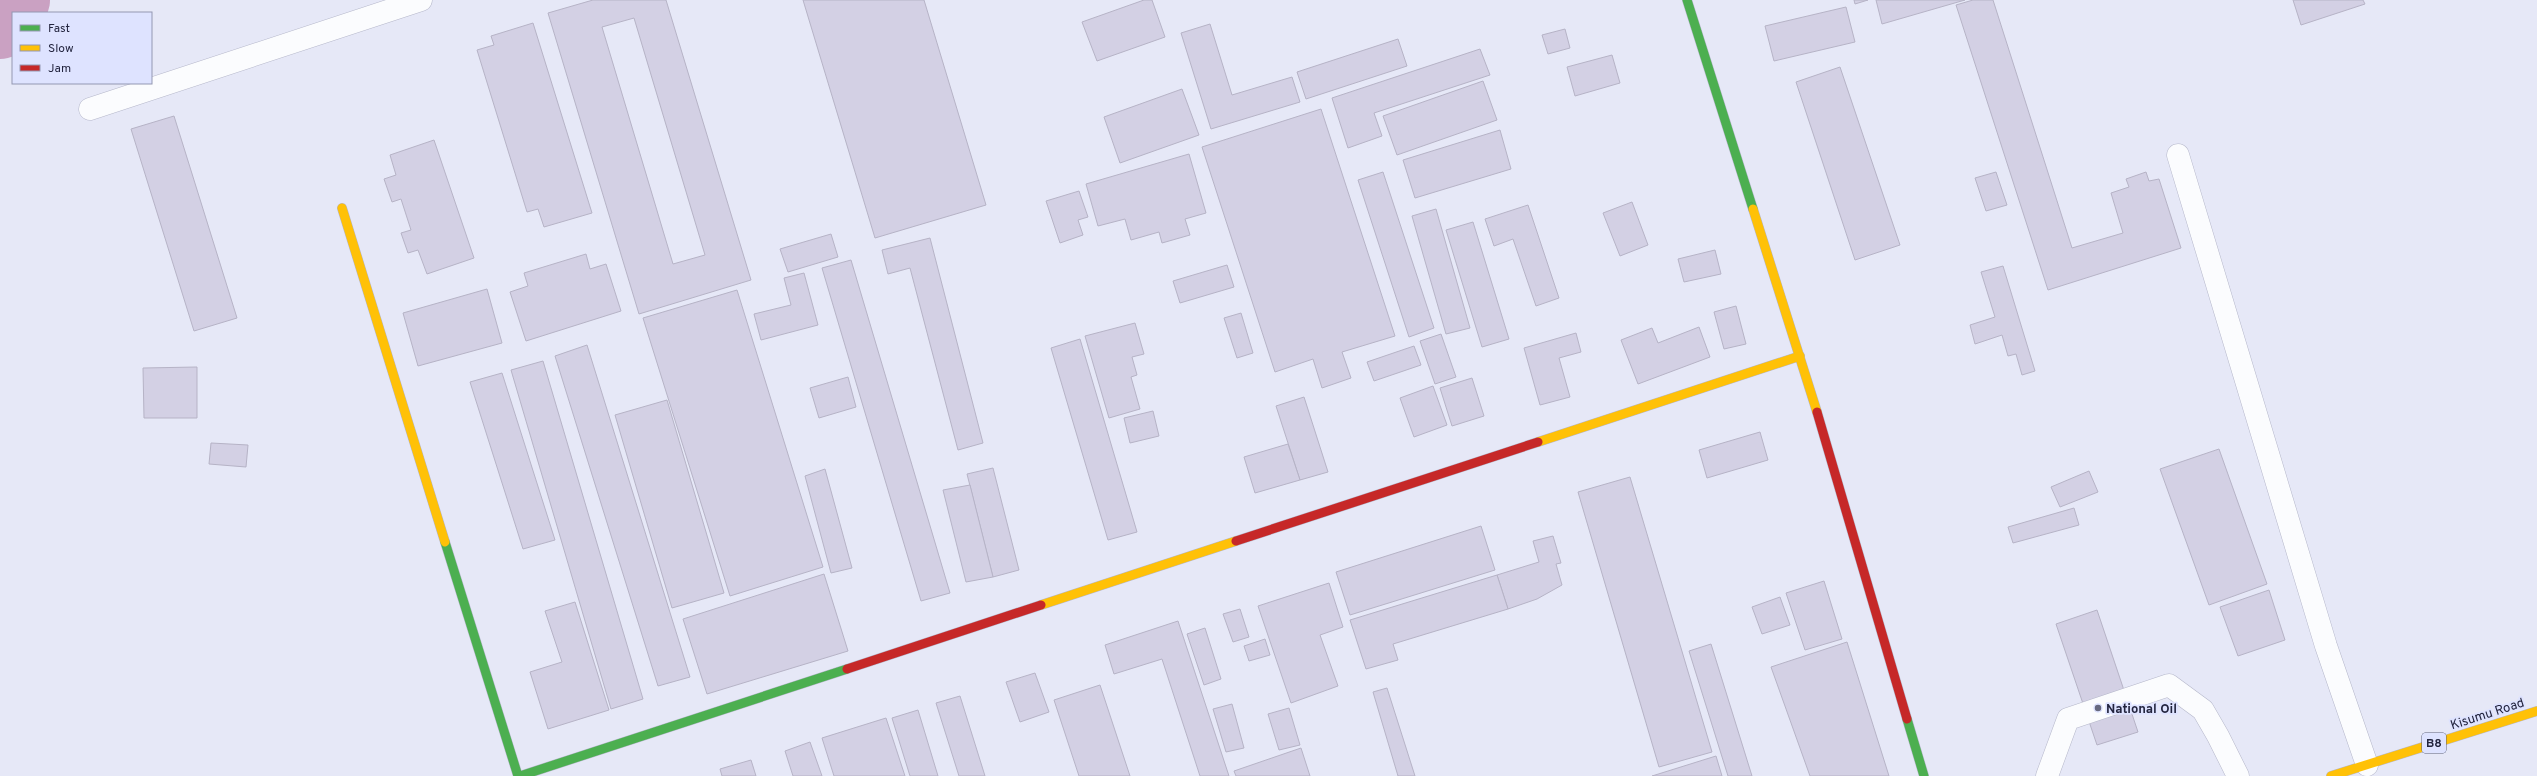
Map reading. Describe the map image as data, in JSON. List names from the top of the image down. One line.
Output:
{"streets":{"main road":["Kisumu Road","B8"]},"places":["National Oil"],"legend":["Fast","Slow","Jam"]}
